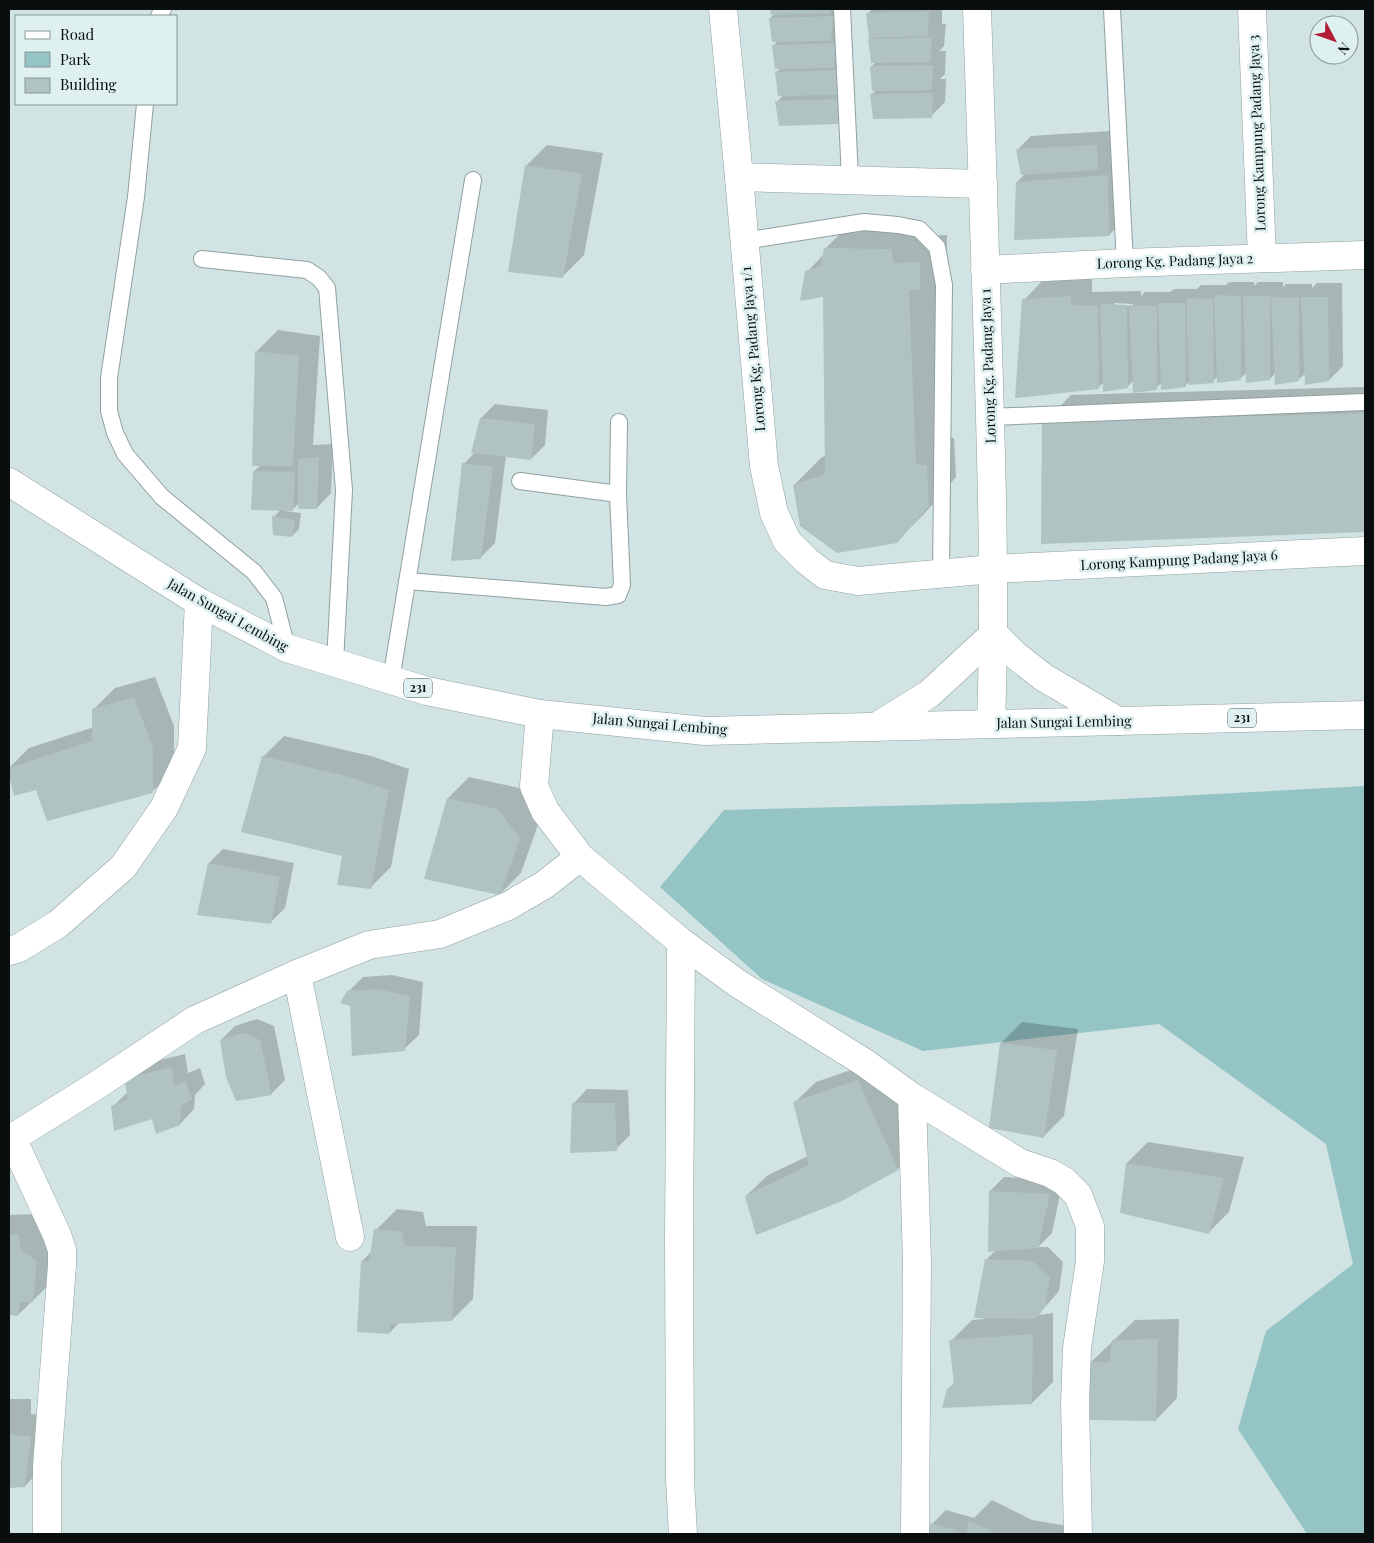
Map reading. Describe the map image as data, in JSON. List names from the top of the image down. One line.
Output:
{"streets":{"street":["Lorong Kampung Padang Jaya 3","Lorong Kg. Padang Jaya 2","Lorong Kg. Padang Jaya 1/1","Lorong Kg. Padang Jaya 1","Lorong Kampung Padang Jaya 6","Jalan Sungai Lembing","231"]},"crossings":[["Lorong Kampung Padang Jaya 3","Lorong Kg. Padang Jaya 2"],["Lorong Kg. Padang Jaya 2","Lorong Kg. Padang Jaya 1"],["Lorong Kg. Padang Jaya 1/1","Lorong Kg. Padang Jaya 1"],["Lorong Kg. Padang Jaya 1/1","Lorong Kampung Padang Jaya 6"],["Lorong Kg. Padang Jaya 1","Lorong Kampung Padang Jaya 6"],["Lorong Kg. Padang Jaya 1","Jalan Sungai Lembing"]],"legend":["Road","Park","Building"],"north":"bottom right"}
